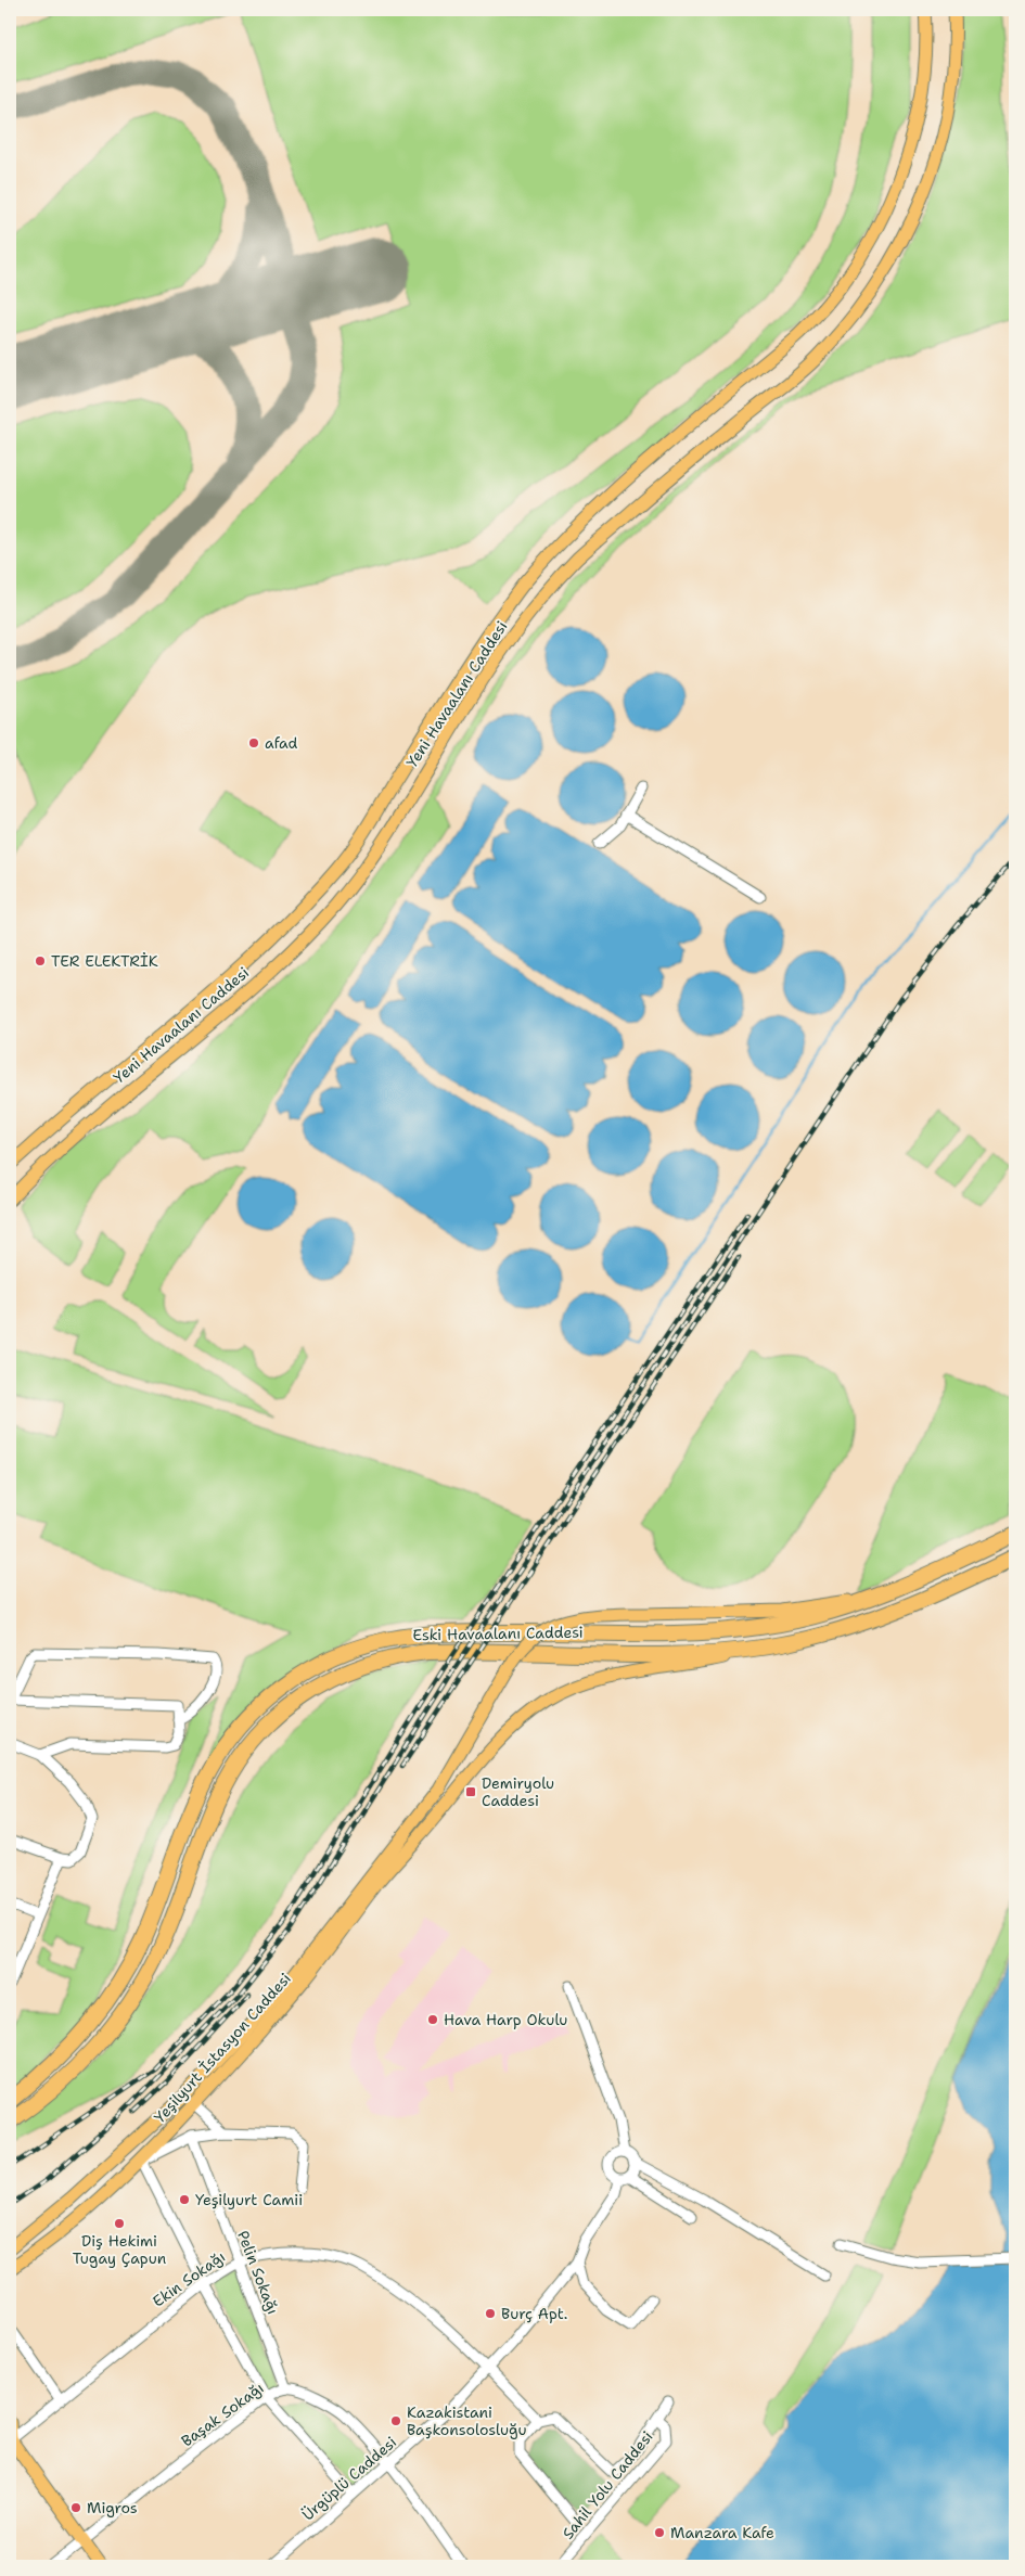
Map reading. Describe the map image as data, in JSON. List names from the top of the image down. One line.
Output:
{"streets":{"highway":["Eski Havaalanı Caddesi"],"main road":["Yeni Havaalanı Caddesi","Yeşilyurt İstasyon Caddesi"],"street":["Pelin Sokağı","Ekin Sokağı","Başak Sokağı","Ürgüplü Caddesi","Sahil Yolu Caddesi"]},"crossings":[["Eski Havaalanı Caddesi","Yeşilyurt İstasyon Caddesi"],["Pelin Sokağı","Ekin Sokağı"],["Pelin Sokağı","Başak Sokağı"],["Ekin Sokağı","Ürgüplü Caddesi"],["Başak Sokağı","Ürgüplü Caddesi"]],"places":{"other":["afad","TER ELEKTRİK","Hava Harp Okulu","Yeşilyurt Camii","Diş Hekimi Tugay Çapun","Burç Apt.","Kazakistani Başkonsolosluğu","Migros","Manzara Kafe"],"transit":["Demiryolu Caddesi"]}}
